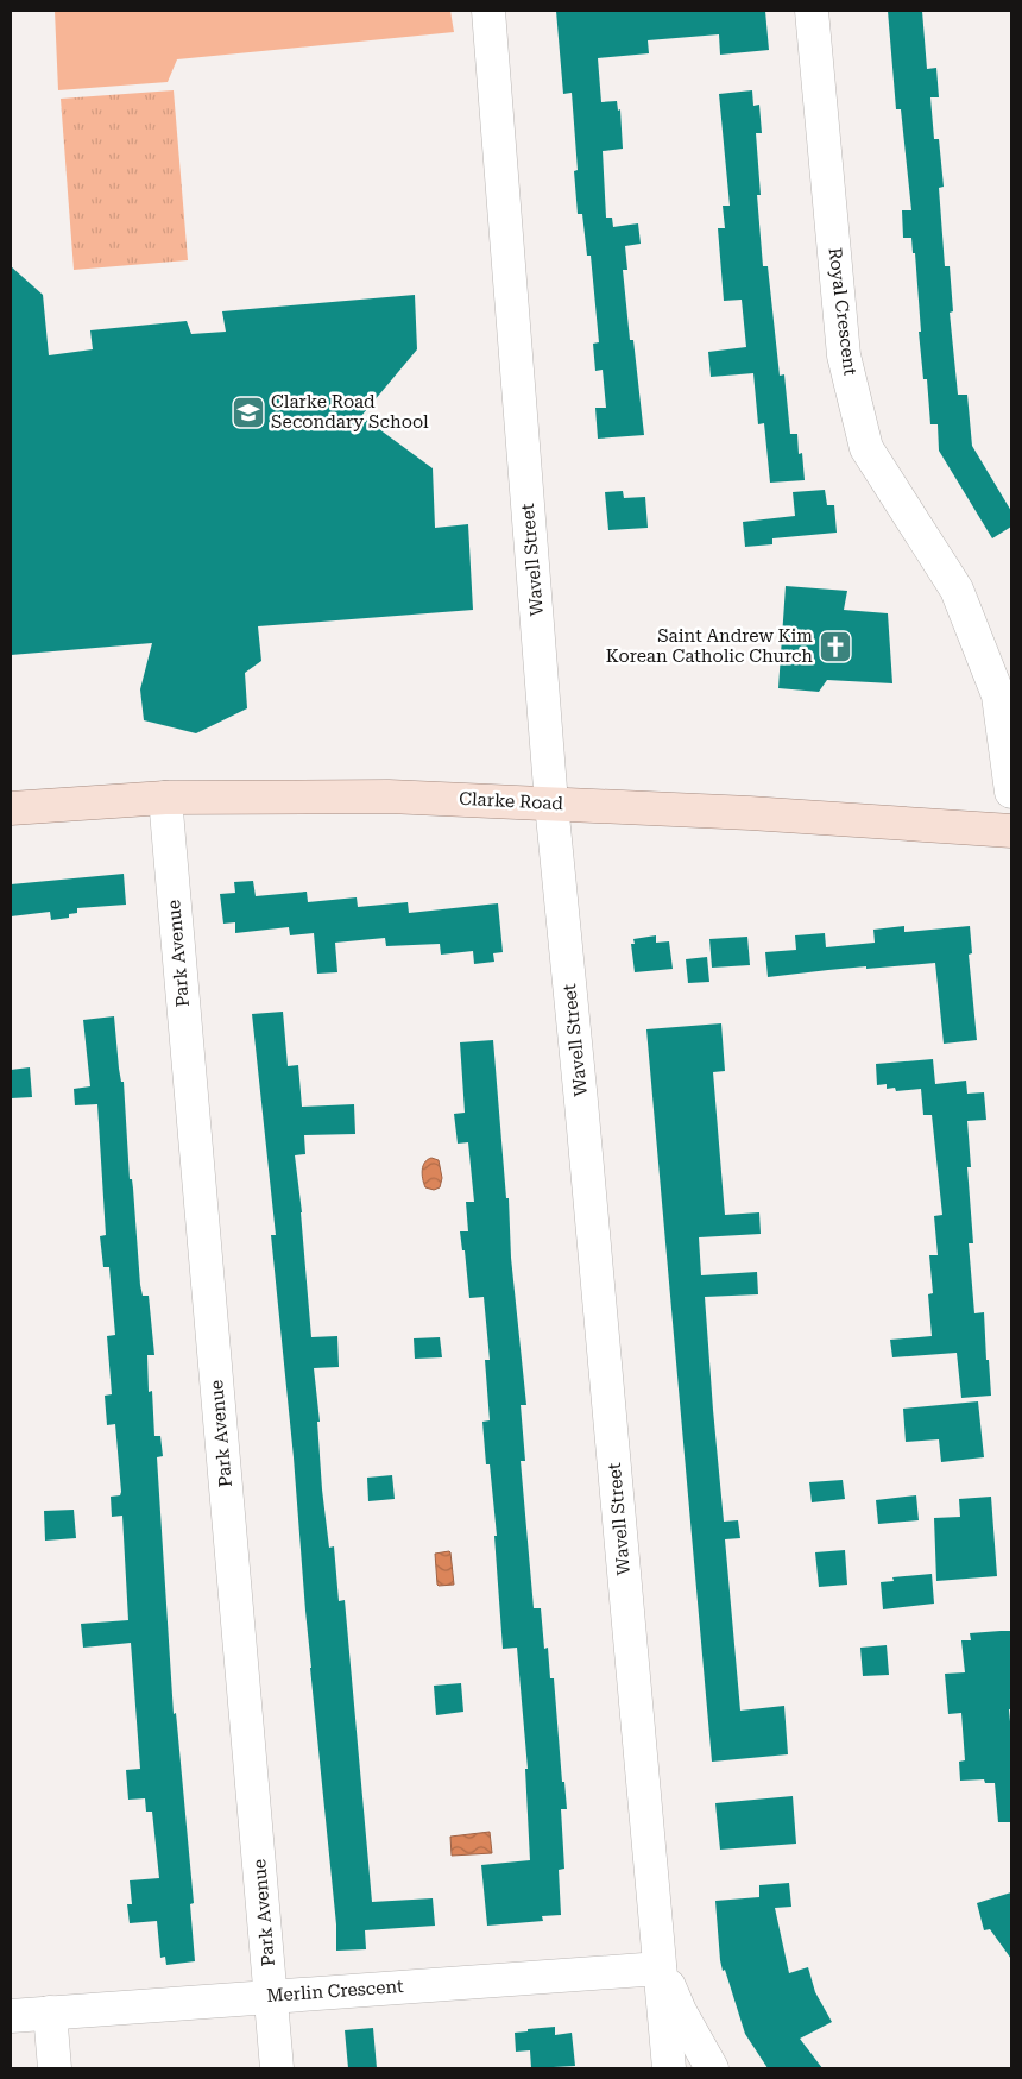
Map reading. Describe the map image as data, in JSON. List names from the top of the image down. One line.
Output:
{"streets":{"main road":["Clarke Road"],"street":["Royal Crescent","Wavell Street","Park Avenue","Merlin Crescent"]},"crossings":[["Wavell Street","Clarke Road"],["Wavell Street","Merlin Crescent"],["Clarke Road","Park Avenue"],["Park Avenue","Merlin Crescent"]],"places":{"school or university":["Clarke Road Secondary School"],"church":["Saint Andrew Kim Korean Catholic Church"]}}
